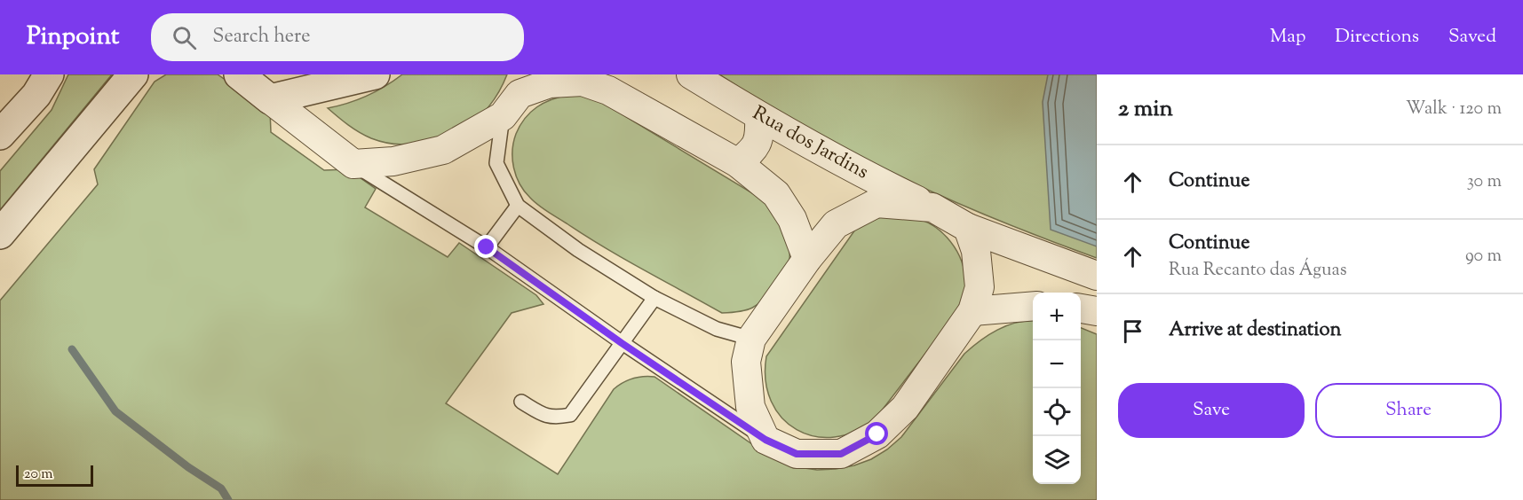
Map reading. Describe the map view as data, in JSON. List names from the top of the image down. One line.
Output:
{"streets":{"street":["Rua dos Jardins"]},"scale_bar":"20 m","page":{"header":"Pinpoint","search":"Search here","nav":["Map","Directions","Saved"],"heading":["2 min","Walk · 120 m"],"list":[["Continue","30 m"],["Continue","Rua Recanto das Águas","90 m"],"Arrive at destination"],"map_buttons":["+","−"],"buttons":["Save","Share"],"scale":"20 m"}}
